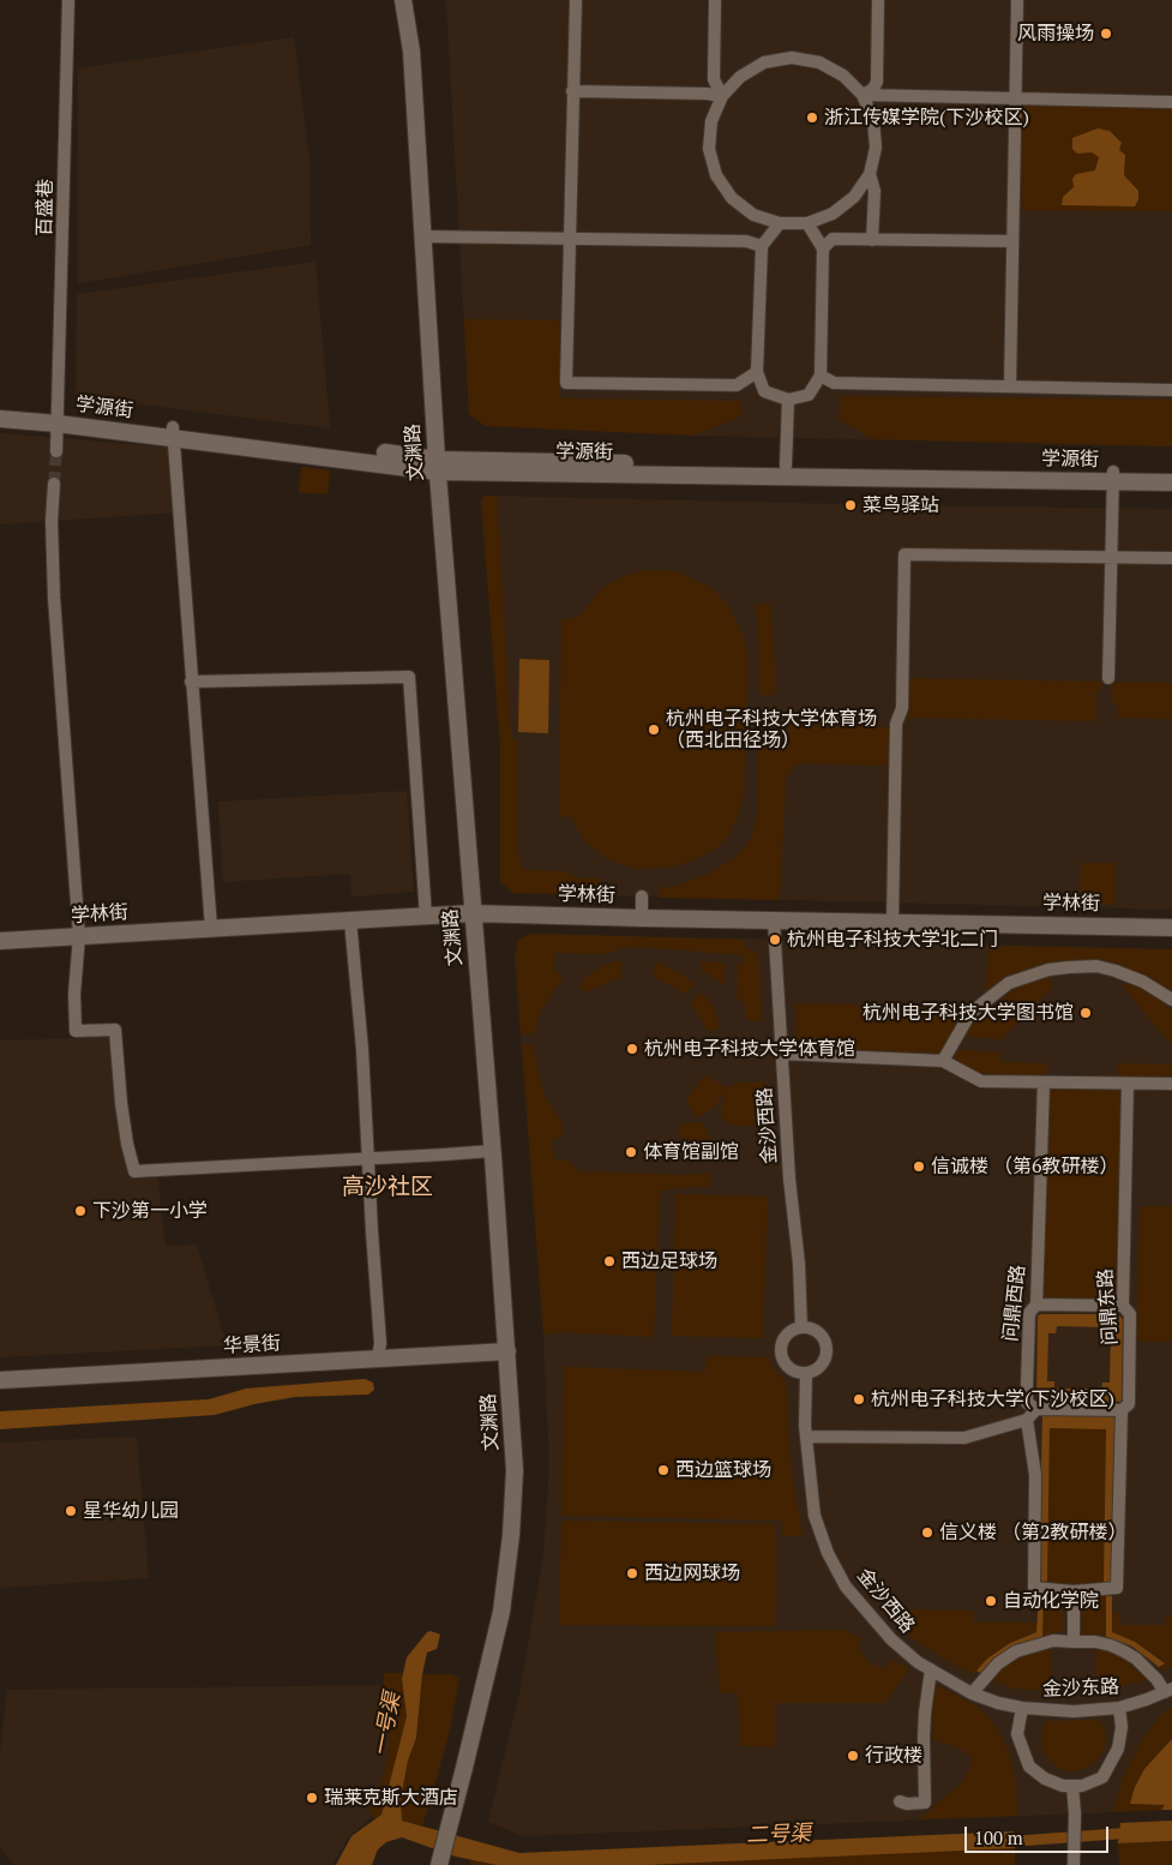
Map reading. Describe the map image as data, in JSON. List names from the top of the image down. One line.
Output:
{"streets":{"main road":["学源街","文渊路","学林街","华景街"],"street":["百盛巷","金沙西路","问鼎西路","问鼎东路","金沙东路"]},"crossings":[["百盛巷","学源街"],["学源街","文渊路"],["文渊路","学林街"],["文渊路","华景街"],["学林街","金沙西路"],["金沙西路","金沙东路"]],"districts":["高沙社区"],"water":["一号渠","二号渠"],"places":["风雨操场","浙江传媒学院(下沙校区)","菜鸟驿站","杭州电子科技大学体育场 （西北田径场）","杭州电子科技大学北二门","杭州电子科技大学图书馆","杭州电子科技大学体育馆","体育馆副馆","信诚楼 （第6教研楼）","下沙第一小学","西边足球场","杭州电子科技大学(下沙校区)","西边篮球场","星华幼儿园","信义楼 （第2教研楼）","西边网球场","自动化学院","行政楼","瑞莱克斯大酒店"],"scale_bar":"100 m"}
